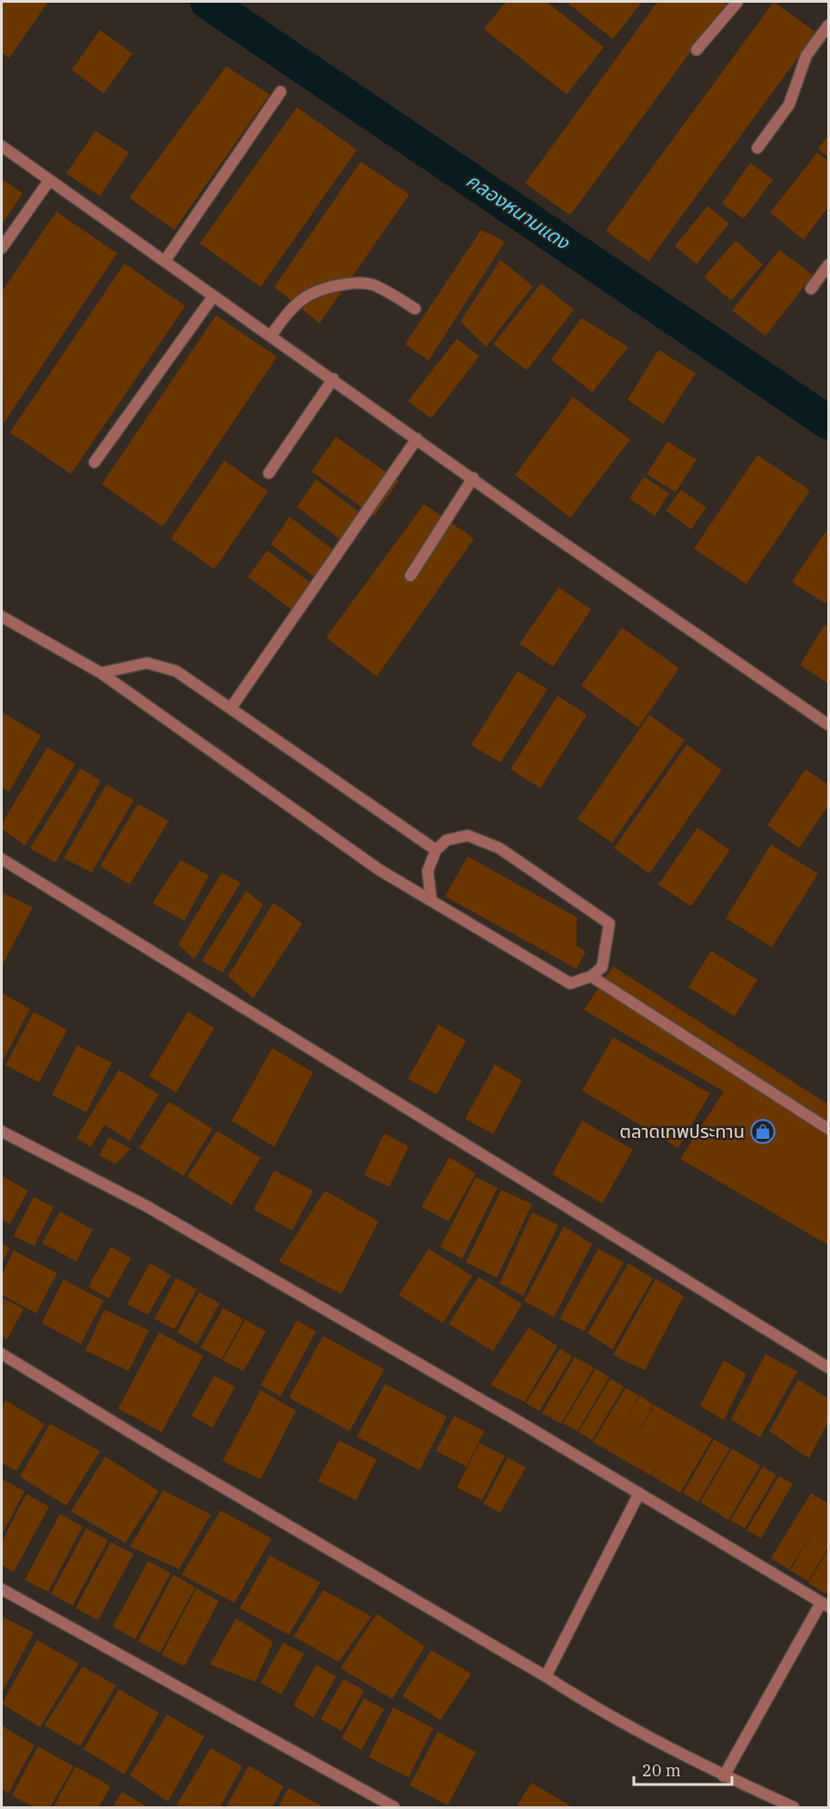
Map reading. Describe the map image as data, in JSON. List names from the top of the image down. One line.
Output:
{"water":["คลองหนามแดง"],"places":{"shop":["ตลาดเทพประทาน"]},"scale_bar":"20 m"}
